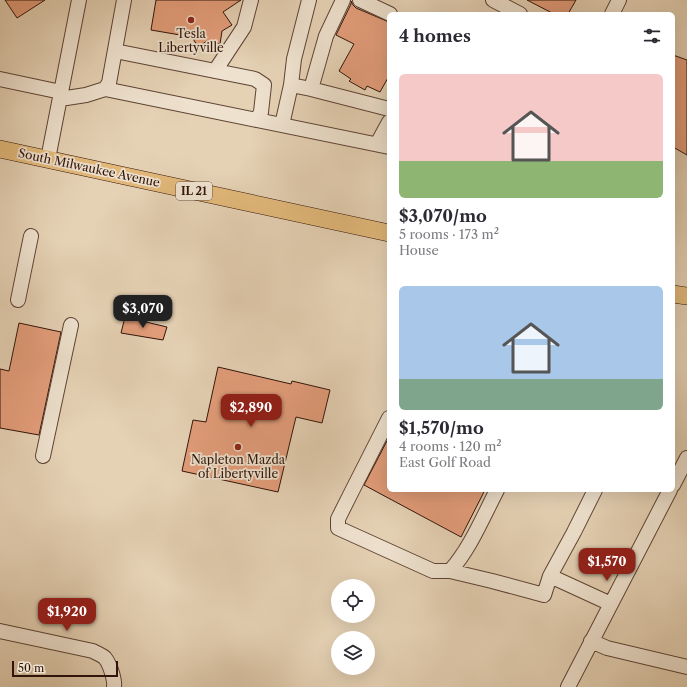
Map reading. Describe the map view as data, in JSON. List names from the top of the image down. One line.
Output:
{"streets":{"main road":["South Milwaukee Avenue","IL 21"]},"places":["Tesla Libertyville","Napleton Mazda of Libertyville"],"scale_bar":"50 m","page":{"heading":"4 homes","list":[{"name":"$3,070/mo","note":"5 rooms · 173 m² · House"},{"name":"$1,570/mo","note":"4 rooms · 120 m² · East Golf Road"}],"price":["$3,070","$2,890","$1,570","$1,920"],"scale":"50 m"}}
